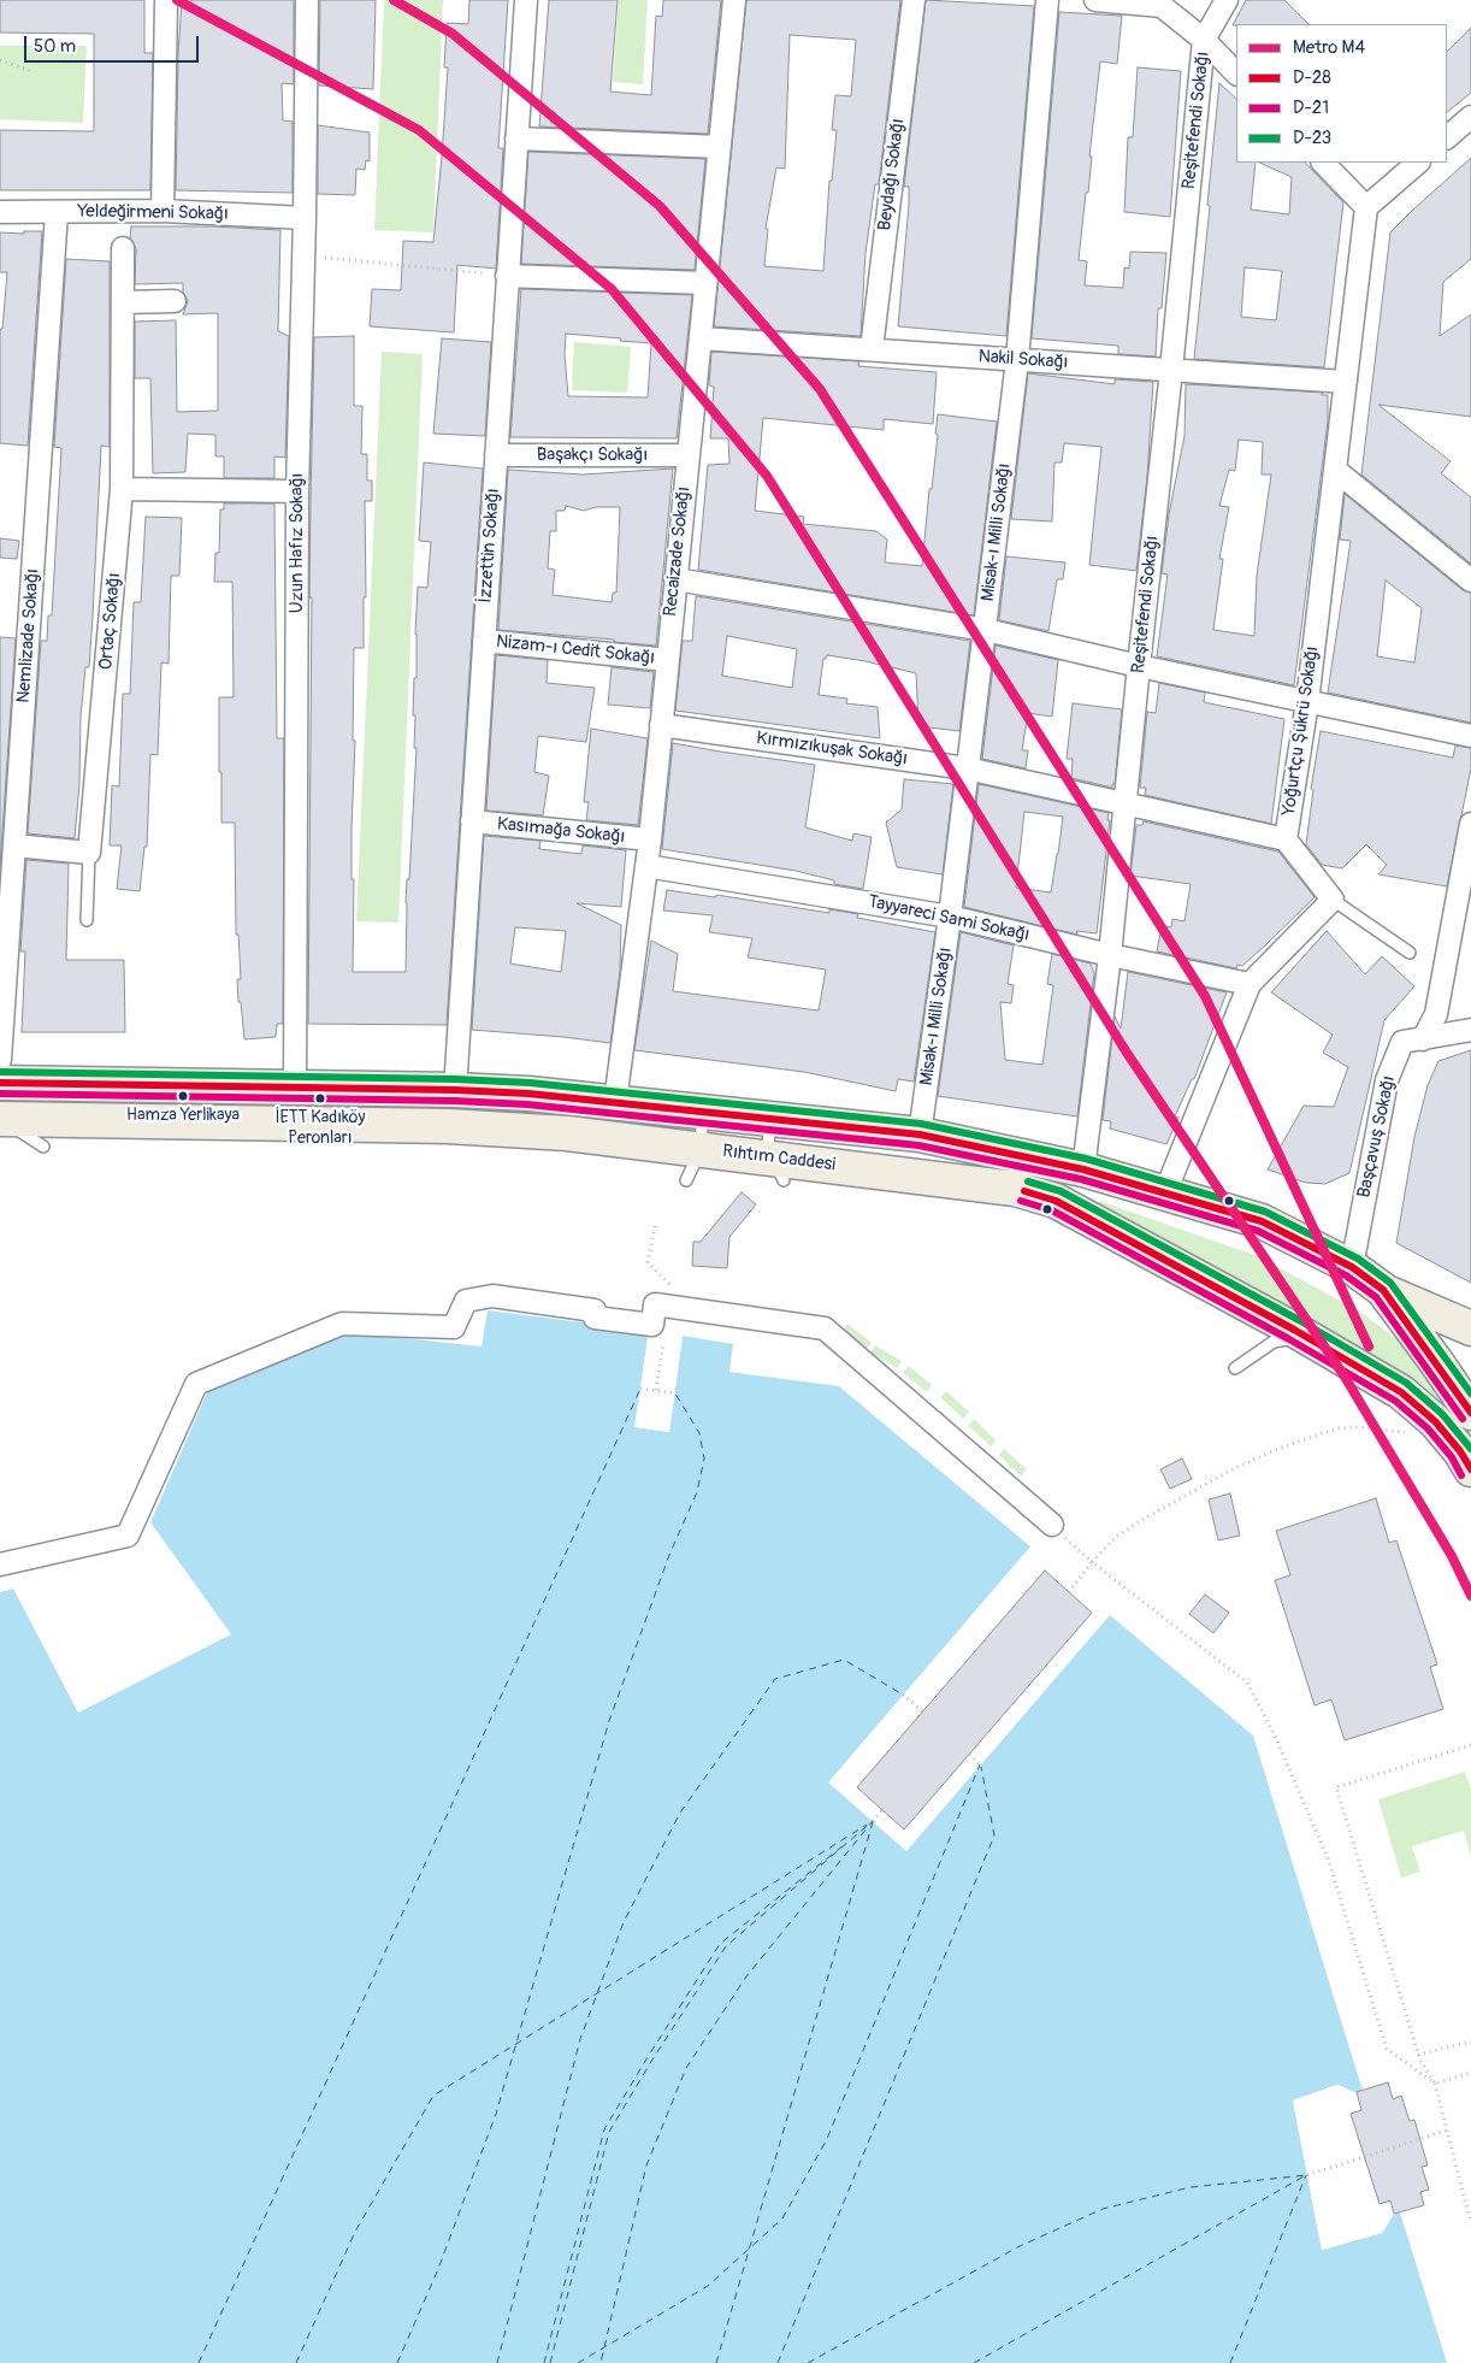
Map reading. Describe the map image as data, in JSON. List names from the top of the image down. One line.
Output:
{"streets":{"main road":["Rıhtım Caddesi"],"street":["Reşitefendi Sokağı","Beydağı Sokağı","Yeldeğirmeni Sokağı","Nakil Sokağı","Başakçı Sokağı","Misak-ı Milli Sokağı","Uzun Hafız Sokağı","İzzettin Sokağı","Recaizade Sokağı","Ortaç Sokağı","Nemlizade Sokağı","Nizam-ı Cedit Sokağı","Yoğurtçu Şükrü Sokağı","Kırmızıkuşak Sokağı","Kasımağa Sokağı","Tayyareci Sami Sokağı","Başçavuş Sokağı"]},"crossings":[["Reşitefendi Sokağı","Nakil Sokağı"],["Reşitefendi Sokağı","Kırmızıkuşak Sokağı"],["Reşitefendi Sokağı","Tayyareci Sami Sokağı"],["Beydağı Sokağı","Nakil Sokağı"],["Yeldeğirmeni Sokağı","Uzun Hafız Sokağı"],["Yeldeğirmeni Sokağı","Nemlizade Sokağı"],["Nakil Sokağı","Misak-ı Milli Sokağı"],["Nakil Sokağı","Recaizade Sokağı"],["Nakil Sokağı","Yoğurtçu Şükrü Sokağı"],["Başakçı Sokağı","İzzettin Sokağı"],["Başakçı Sokağı","Recaizade Sokağı"],["Misak-ı Milli Sokağı","Kırmızıkuşak Sokağı"],["Misak-ı Milli Sokağı","Tayyareci Sami Sokağı"],["İzzettin Sokağı","Nizam-ı Cedit Sokağı"],["İzzettin Sokağı","Kasımağa Sokağı"],["Recaizade Sokağı","Nizam-ı Cedit Sokağı"],["Recaizade Sokağı","Kırmızıkuşak Sokağı"],["Recaizade Sokağı","Kasımağa Sokağı"],["Recaizade Sokağı","Tayyareci Sami Sokağı"],["Yoğurtçu Şükrü Sokağı","Kırmızıkuşak Sokağı"]],"places":["Hamza Yerlikaya","İETT Kadıköy Peronları"],"lines":["metro line M4","transit line D-23","transit line D-28","transit line D-21"],"legend":["Metro M4","D-28","D-21","D-23"],"scale_bar":"50 m"}
